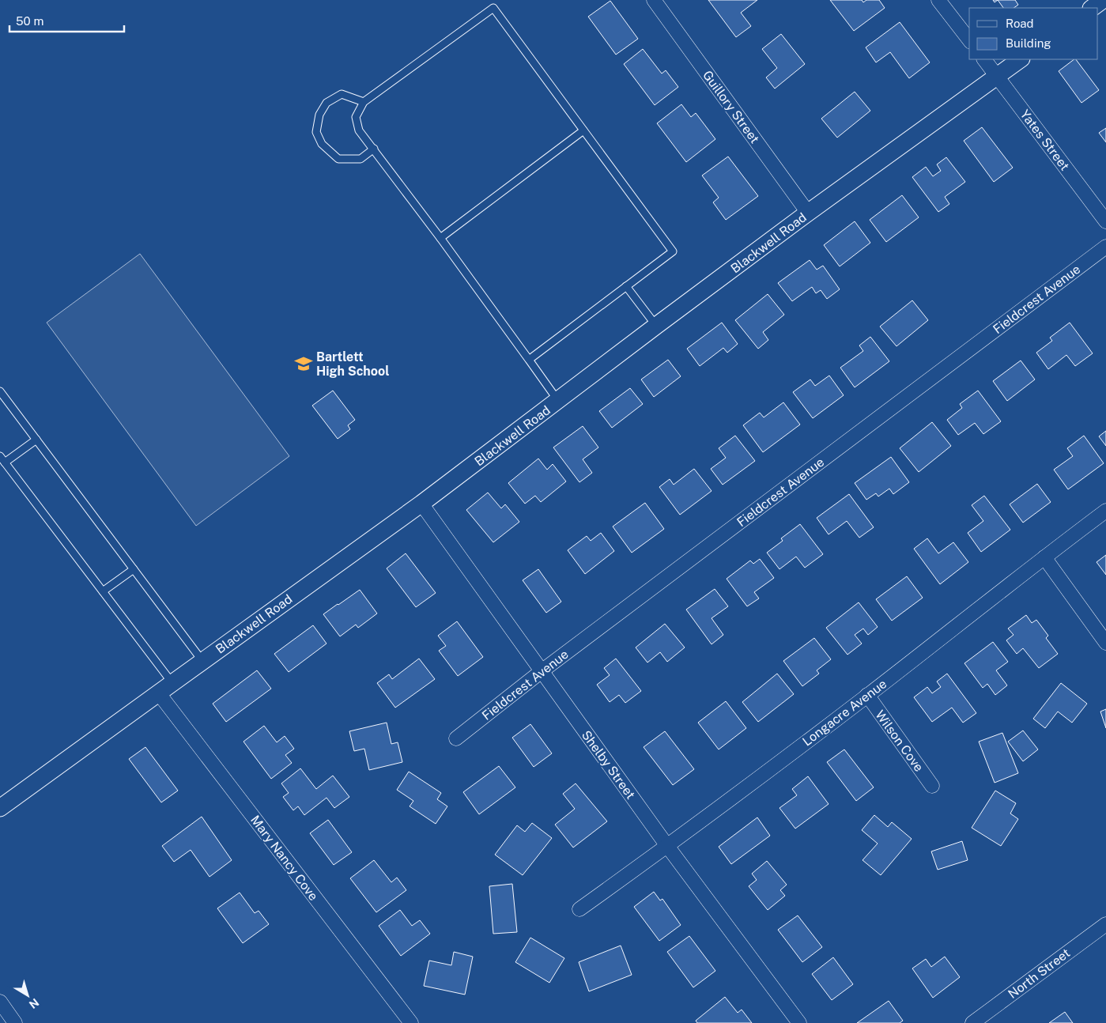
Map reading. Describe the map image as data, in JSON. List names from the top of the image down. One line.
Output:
{"streets":{"street":["Guillory Street","Yates Street","Blackwell Road","Fieldcrest Avenue","Longacre Avenue","Wilson Cove","Shelby Street","Mary Nancy Cove","North Street"]},"crossings":[["Guillory Street","Blackwell Road"],["Yates Street","Blackwell Road"],["Blackwell Road","Shelby Street"],["Blackwell Road","Mary Nancy Cove"],["Fieldcrest Avenue","Shelby Street"],["Longacre Avenue","Wilson Cove"],["Longacre Avenue","Shelby Street"]],"places":{"school or university":["Bartlett High School"]},"legend":["Road","Building"],"scale_bar":"50 m","north":"bottom right"}
